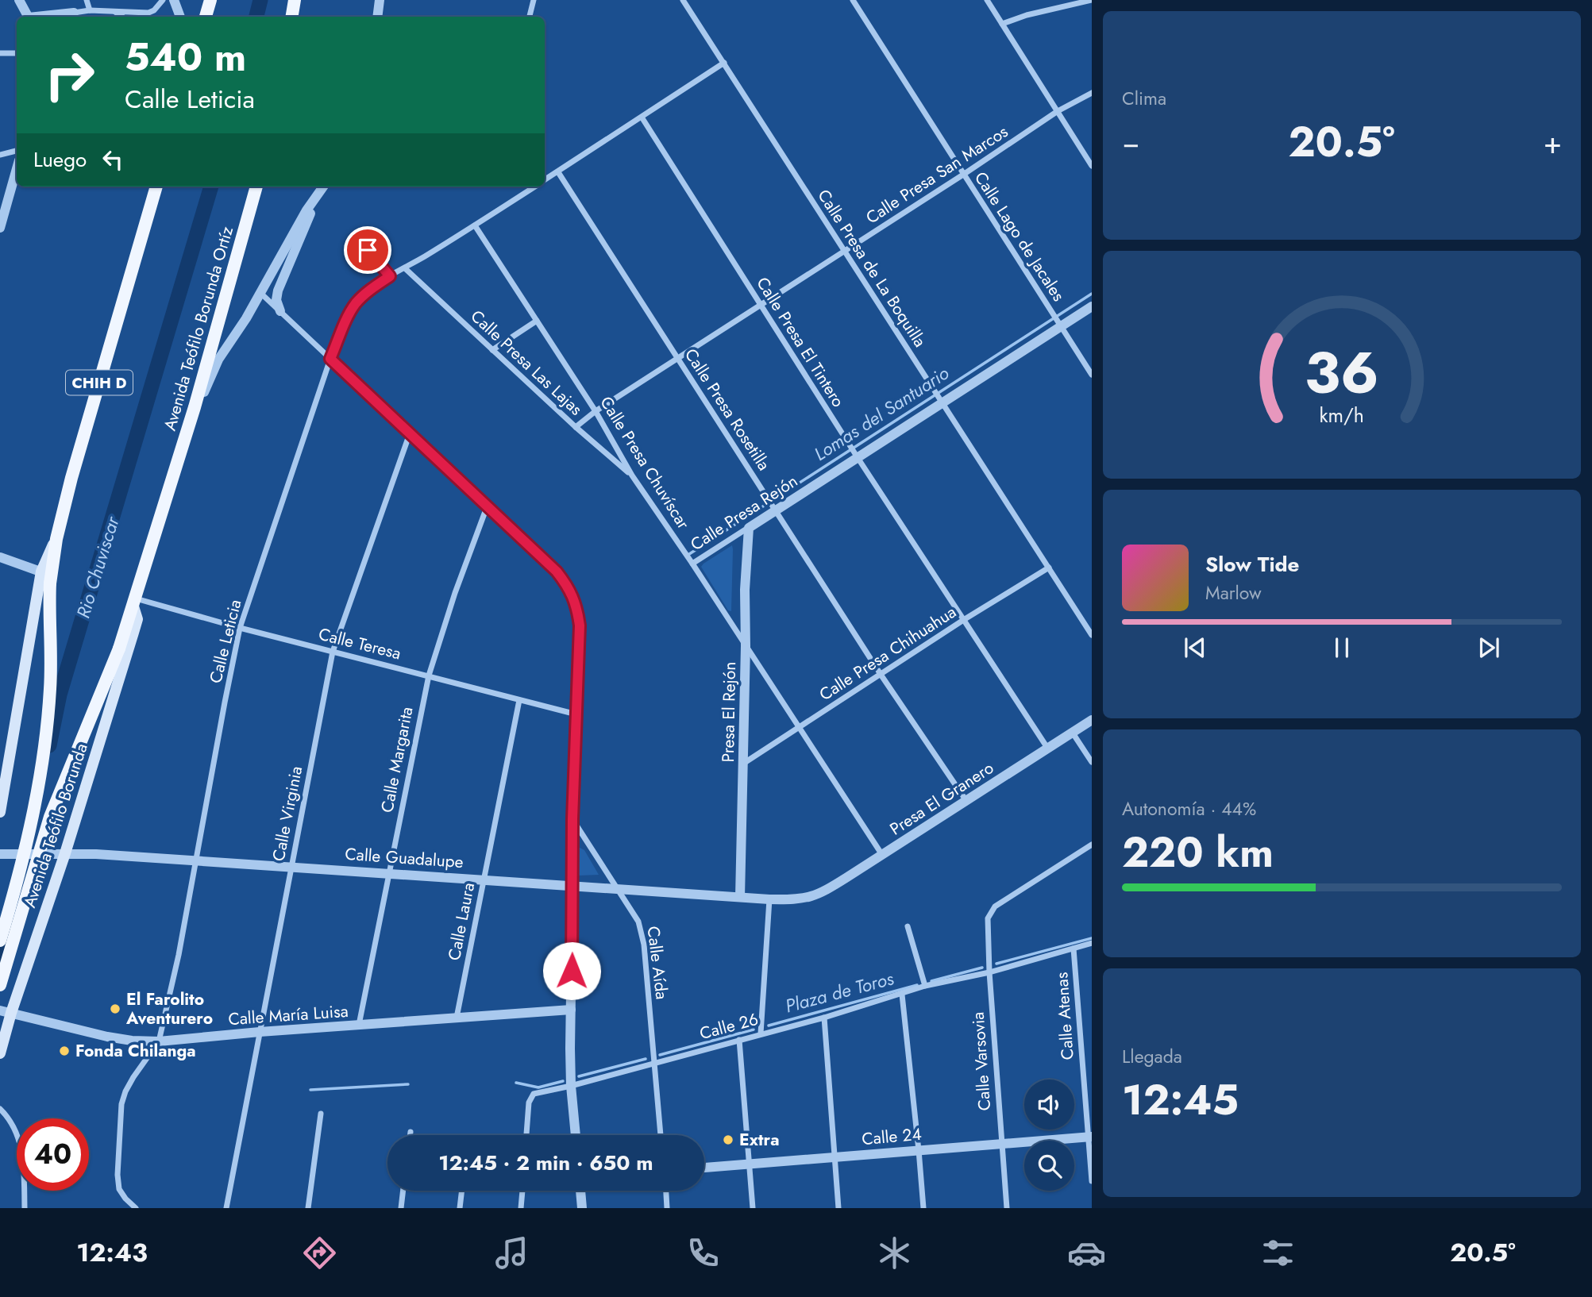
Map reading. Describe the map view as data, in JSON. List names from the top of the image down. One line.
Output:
{"streets":{"main road":["Avenida Teófilo Borunda Ortíz","CHIH D","Avenida Teófilo Borunda"],"street":["Calle Presa San Marcos","Calle Lago de Jacales","Calle Presa de La Boquilla","Calle Presa El Tintero","Calle Presa Las Lajas","Calle Presa Rosetilla","Calle Presa Chuvíscar","Calle Presa Rejón","Calle Leticia","Calle Teresa","Calle Presa Chihuahua","Presa El Rejón","Calle Margarita","Presa El Granero","Calle Virginia","Calle Guadalupe","Calle Laura","Calle Aída","Calle María Luisa","Calle Atenas","Calle 26","Calle Varsovia","Calle 24"]},"crossings":[["Calle Presa San Marcos","Calle Lago de Jacales"],["Calle Presa San Marcos","Calle Presa de La Boquilla"],["Calle Presa San Marcos","Calle Presa El Tintero"],["Calle Presa San Marcos","Calle Presa Las Lajas"],["Calle Presa San Marcos","Calle Presa Rosetilla"],["Calle Presa San Marcos","Calle Presa Chuvíscar"],["Calle Lago de Jacales","Calle Presa Rejón"],["Calle Presa de La Boquilla","Calle Presa Rejón"],["Calle Presa de La Boquilla","Calle Leticia"],["Calle Presa de La Boquilla","Calle Presa Chihuahua"],["Avenida Teófilo Borunda Ortíz","Avenida Teófilo Borunda"],["Calle Presa El Tintero","Calle Presa Rejón"],["Calle Presa El Tintero","Calle Leticia"],["Calle Presa El Tintero","Calle Presa Chihuahua"],["Calle Presa El Tintero","Presa El Granero"],["Calle Presa Las Lajas","Calle Presa Chuvíscar"],["Calle Presa Las Lajas","Calle Leticia"],["Calle Presa Rosetilla","Calle Presa Rejón"],["Calle Presa Rosetilla","Calle Leticia"],["Calle Presa Rosetilla","Calle Presa Chihuahua"],["Calle Presa Rosetilla","Presa El Granero"],["Calle Presa Chuvíscar","Calle Presa Rejón"],["Calle Presa Chuvíscar","Calle Leticia"],["Calle Presa Chuvíscar","Calle Presa Chihuahua"],["Calle Presa Chuvíscar","Presa El Rejón"],["Calle Presa Chuvíscar","Presa El Granero"],["Calle Presa Rejón","Presa El Rejón"],["Calle Leticia","Calle Teresa"],["Calle Leticia","Calle Guadalupe"],["Calle Leticia","Calle María Luisa"],["Calle Teresa","Calle Margarita"],["Calle Teresa","Calle Virginia"],["Calle Teresa","Avenida Teófilo Borunda"],["Calle Teresa","Calle Laura"],["Calle Presa Chihuahua","Presa El Rejón"],["Presa El Rejón","Calle Guadalupe"],["Calle Margarita","Calle Guadalupe"],["Calle Margarita","Calle María Luisa"],["Presa El Granero","Calle Guadalupe"],["Calle Virginia","Calle Guadalupe"],["Calle Virginia","Calle María Luisa"],["Avenida Teófilo Borunda","Calle Guadalupe"],["Avenida Teófilo Borunda","Calle María Luisa"],["Calle Guadalupe","Calle Laura"],["Calle Guadalupe","Calle Aída"],["Calle Laura","Calle María Luisa"],["Calle Aída","Calle 26"],["Calle Atenas","Calle 26"],["Calle Atenas","Calle 24"],["Calle 26","Calle Varsovia"],["Calle Varsovia","Calle 24"]],"water":["Lomas del Santuario","Rio Chuviscar","Plaza de Toros"],"places":["El Farolito Aventurero","Fonda Chilanga","Extra"],"page":{"tile":["Clima",["Autonomía · 44%","220 km"],["Llegada","12:45"]],"turn":["540 m","Calle Leticia"],"heat":["−","20.5°","+"],"then":"Luego","song":["Slow Tide","Marlow"],"limit":"40","trip":"12:45 · 2 min · 650 m","tabs":["12:43","20.5°"],"gauge":["36","km/h"]}}
